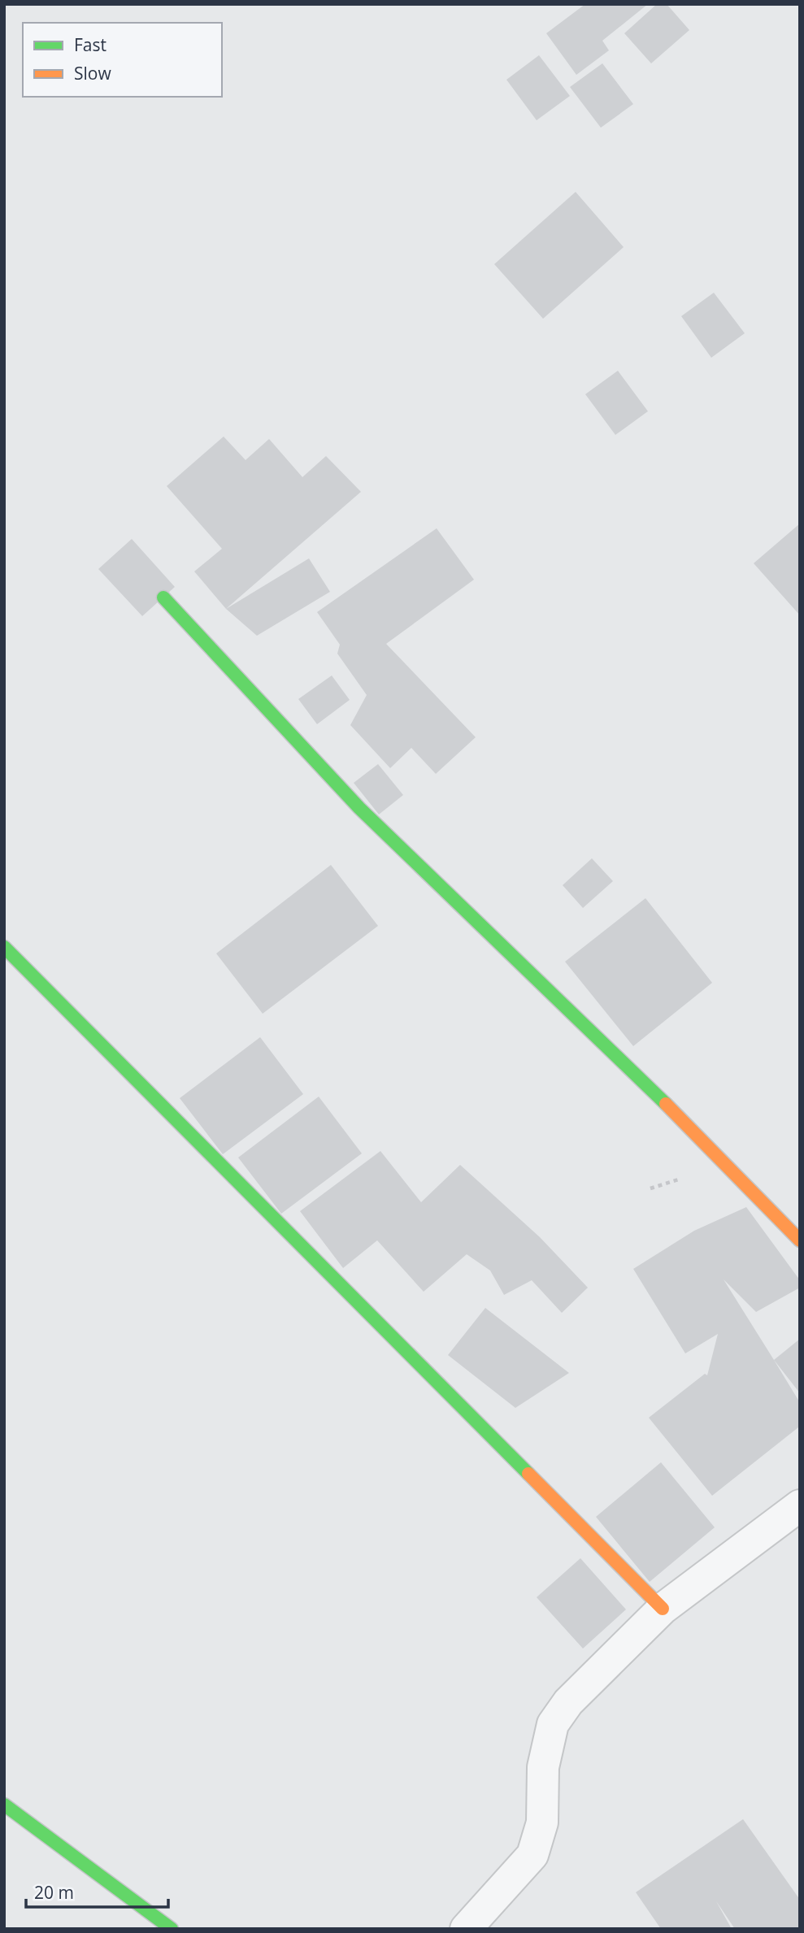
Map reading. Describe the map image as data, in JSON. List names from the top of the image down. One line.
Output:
{"legend":["Fast","Slow"],"scale_bar":"20 m"}
